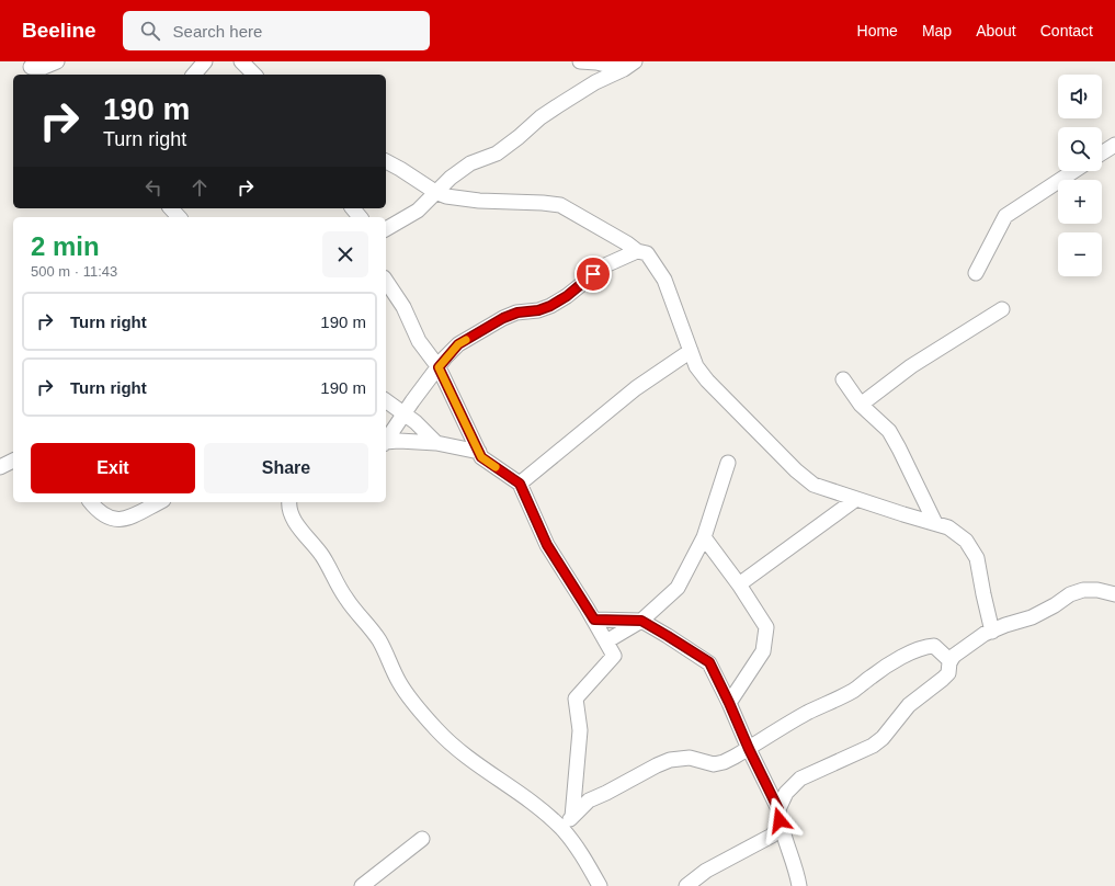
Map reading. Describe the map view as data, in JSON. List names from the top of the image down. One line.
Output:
{"page":{"header":"Beeline","search":"Search here","nav":["Home","Map","About","Contact"],"map_buttons":["+","−"],"turn":["190 m","Turn right"],"heading":["2 min","500 m · 11:43"],"list":[{"name":"Turn right","value":"190 m"},{"name":"Turn right","value":"190 m"}],"buttons":["Exit","Share"]}}
